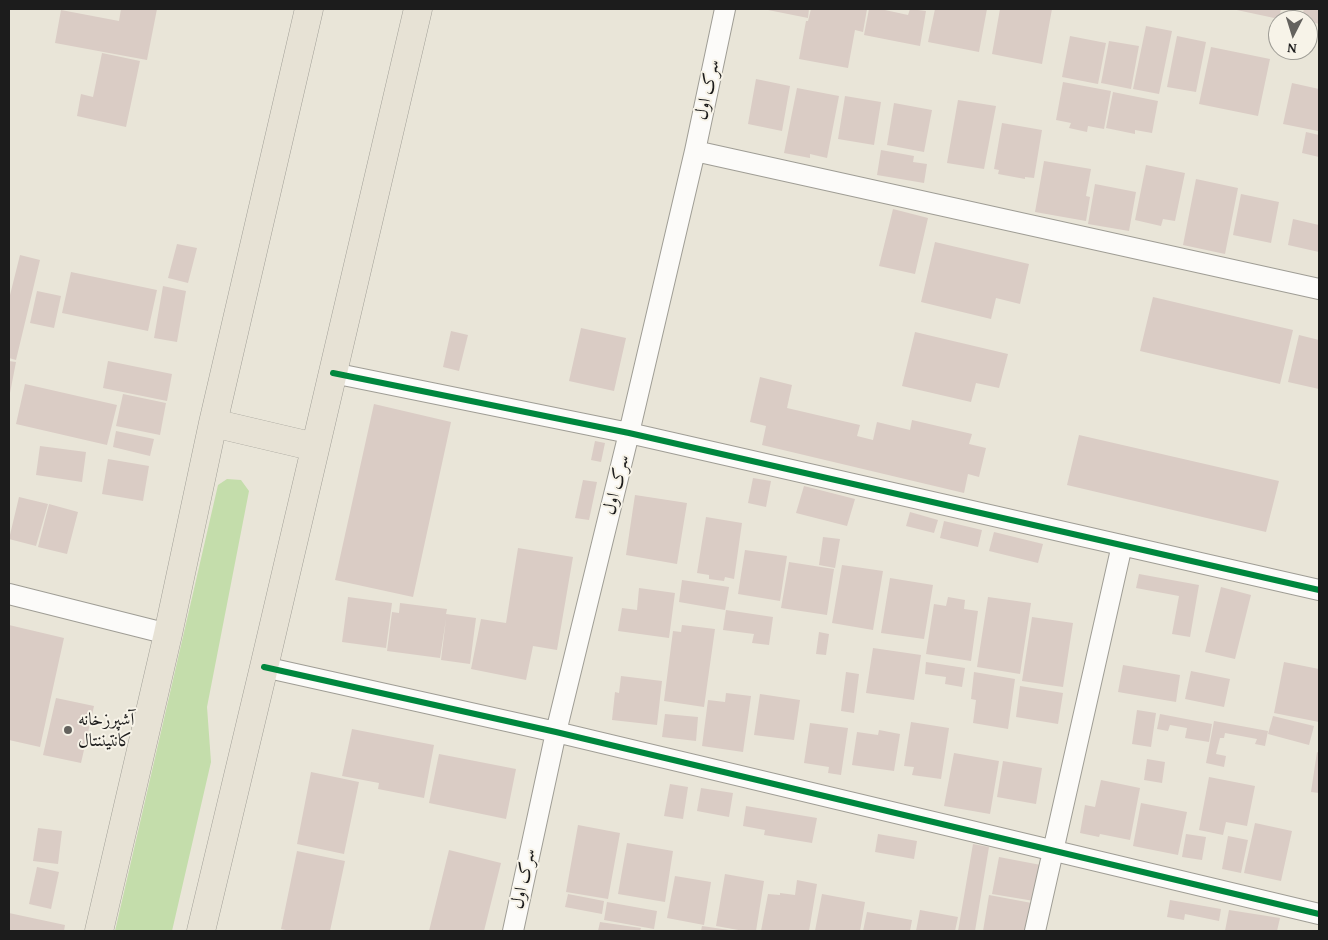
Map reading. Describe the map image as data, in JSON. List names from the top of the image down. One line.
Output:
{"streets":{"street":["سرک‌ اول"]},"places":["آشپرزخانه کانتیننتال"],"north":"bottom"}
